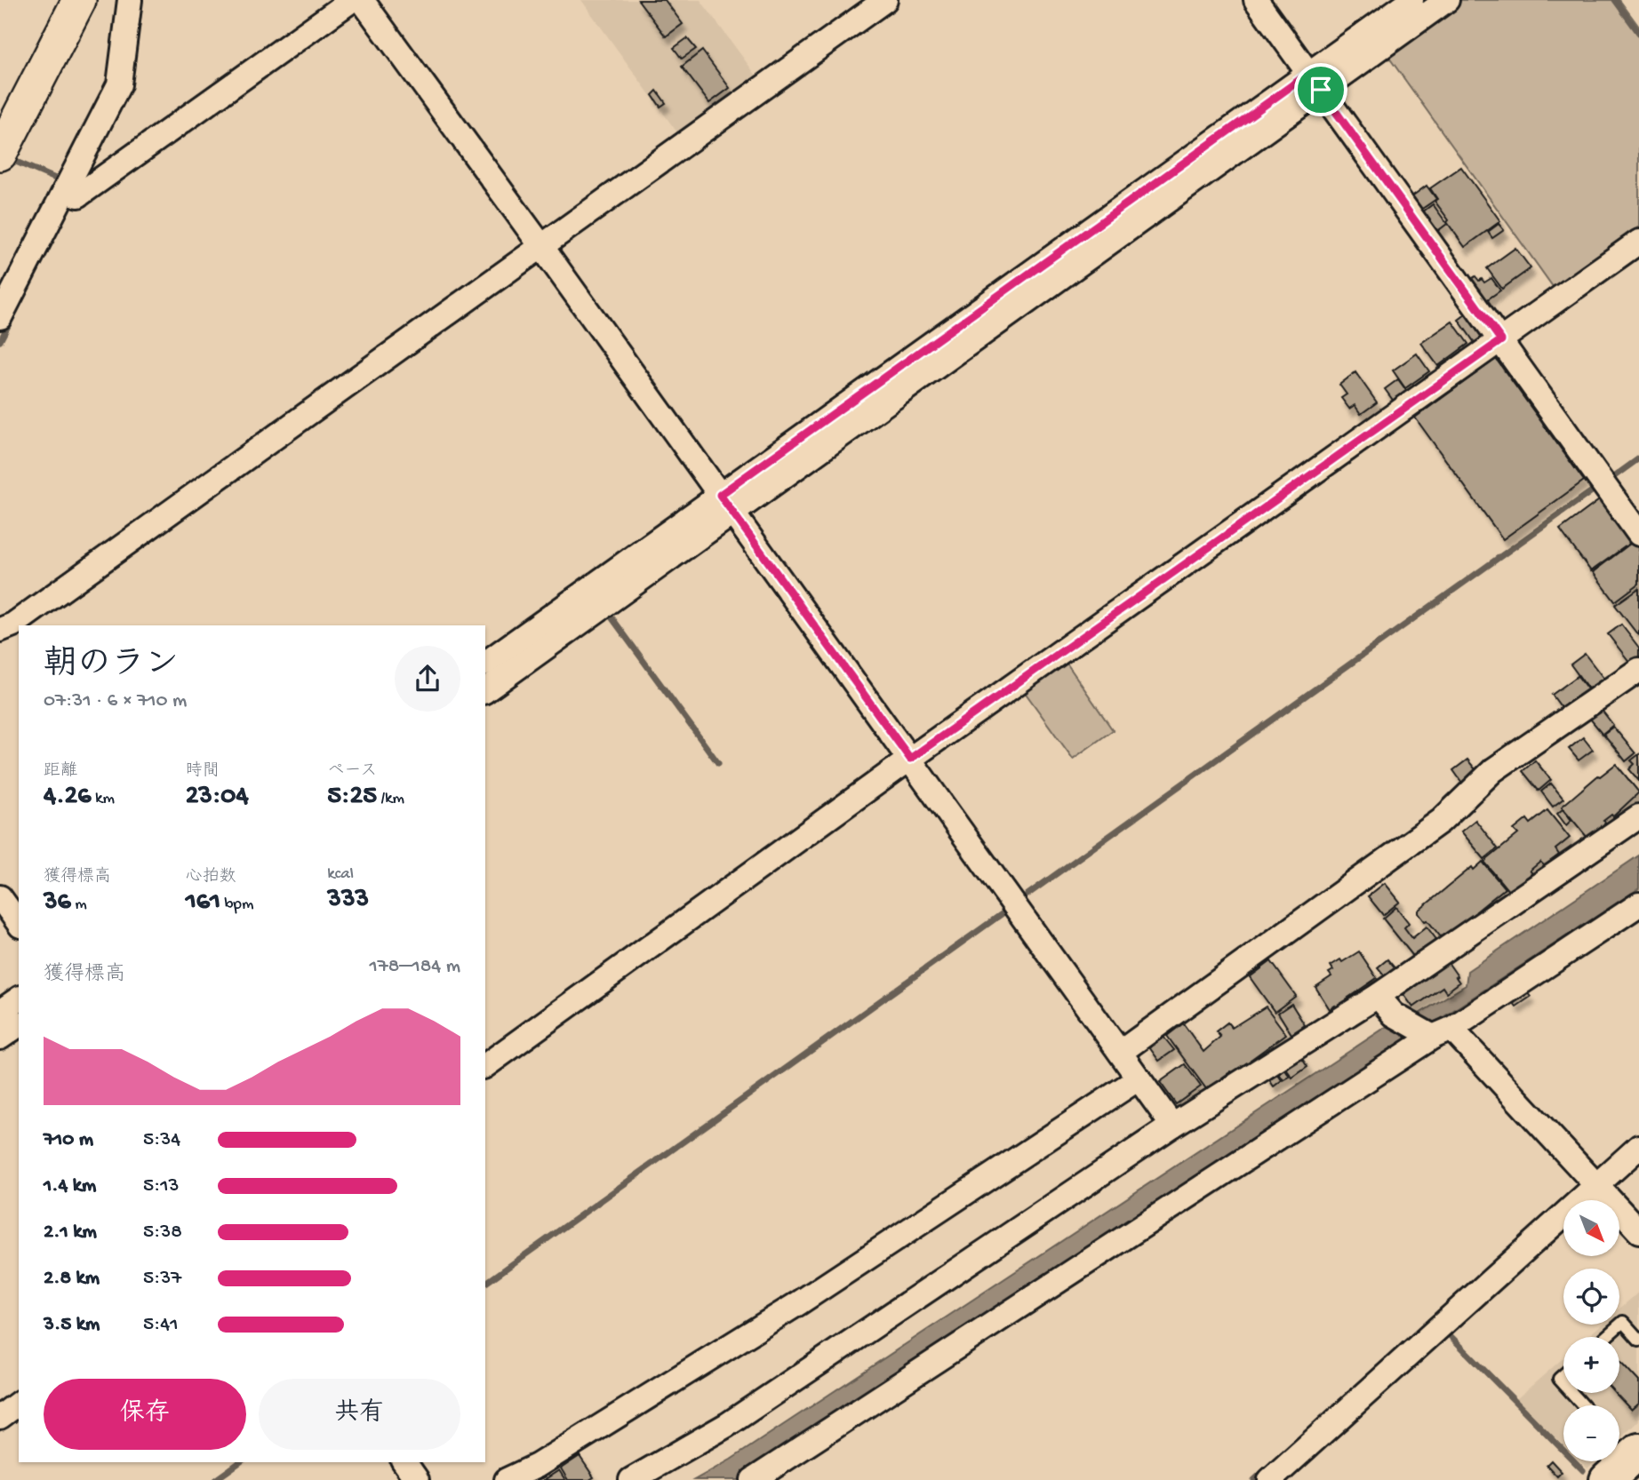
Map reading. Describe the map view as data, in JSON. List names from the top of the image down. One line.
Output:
{"north":"bottom right","page":{"heading":["朝のラン","07:31 · 6 × 710 m"],"stats":[["距離","4.26 km"],["時間","23:04"],["ペース","5:25 /km"],["獲得標高","36 m"],["心拍数","161 bpm"],["kcal","333"]],"chart":["獲得標高","178–184 m"],"list":[{"name":"710 m","note":"5:34"},{"name":"1.4 km","note":"5:13"},{"name":"2.1 km","note":"5:38"},{"name":"2.8 km","note":"5:37"},{"name":"3.5 km","note":"5:41"}],"map_buttons":["+","−"],"buttons":["保存","共有"]}}
